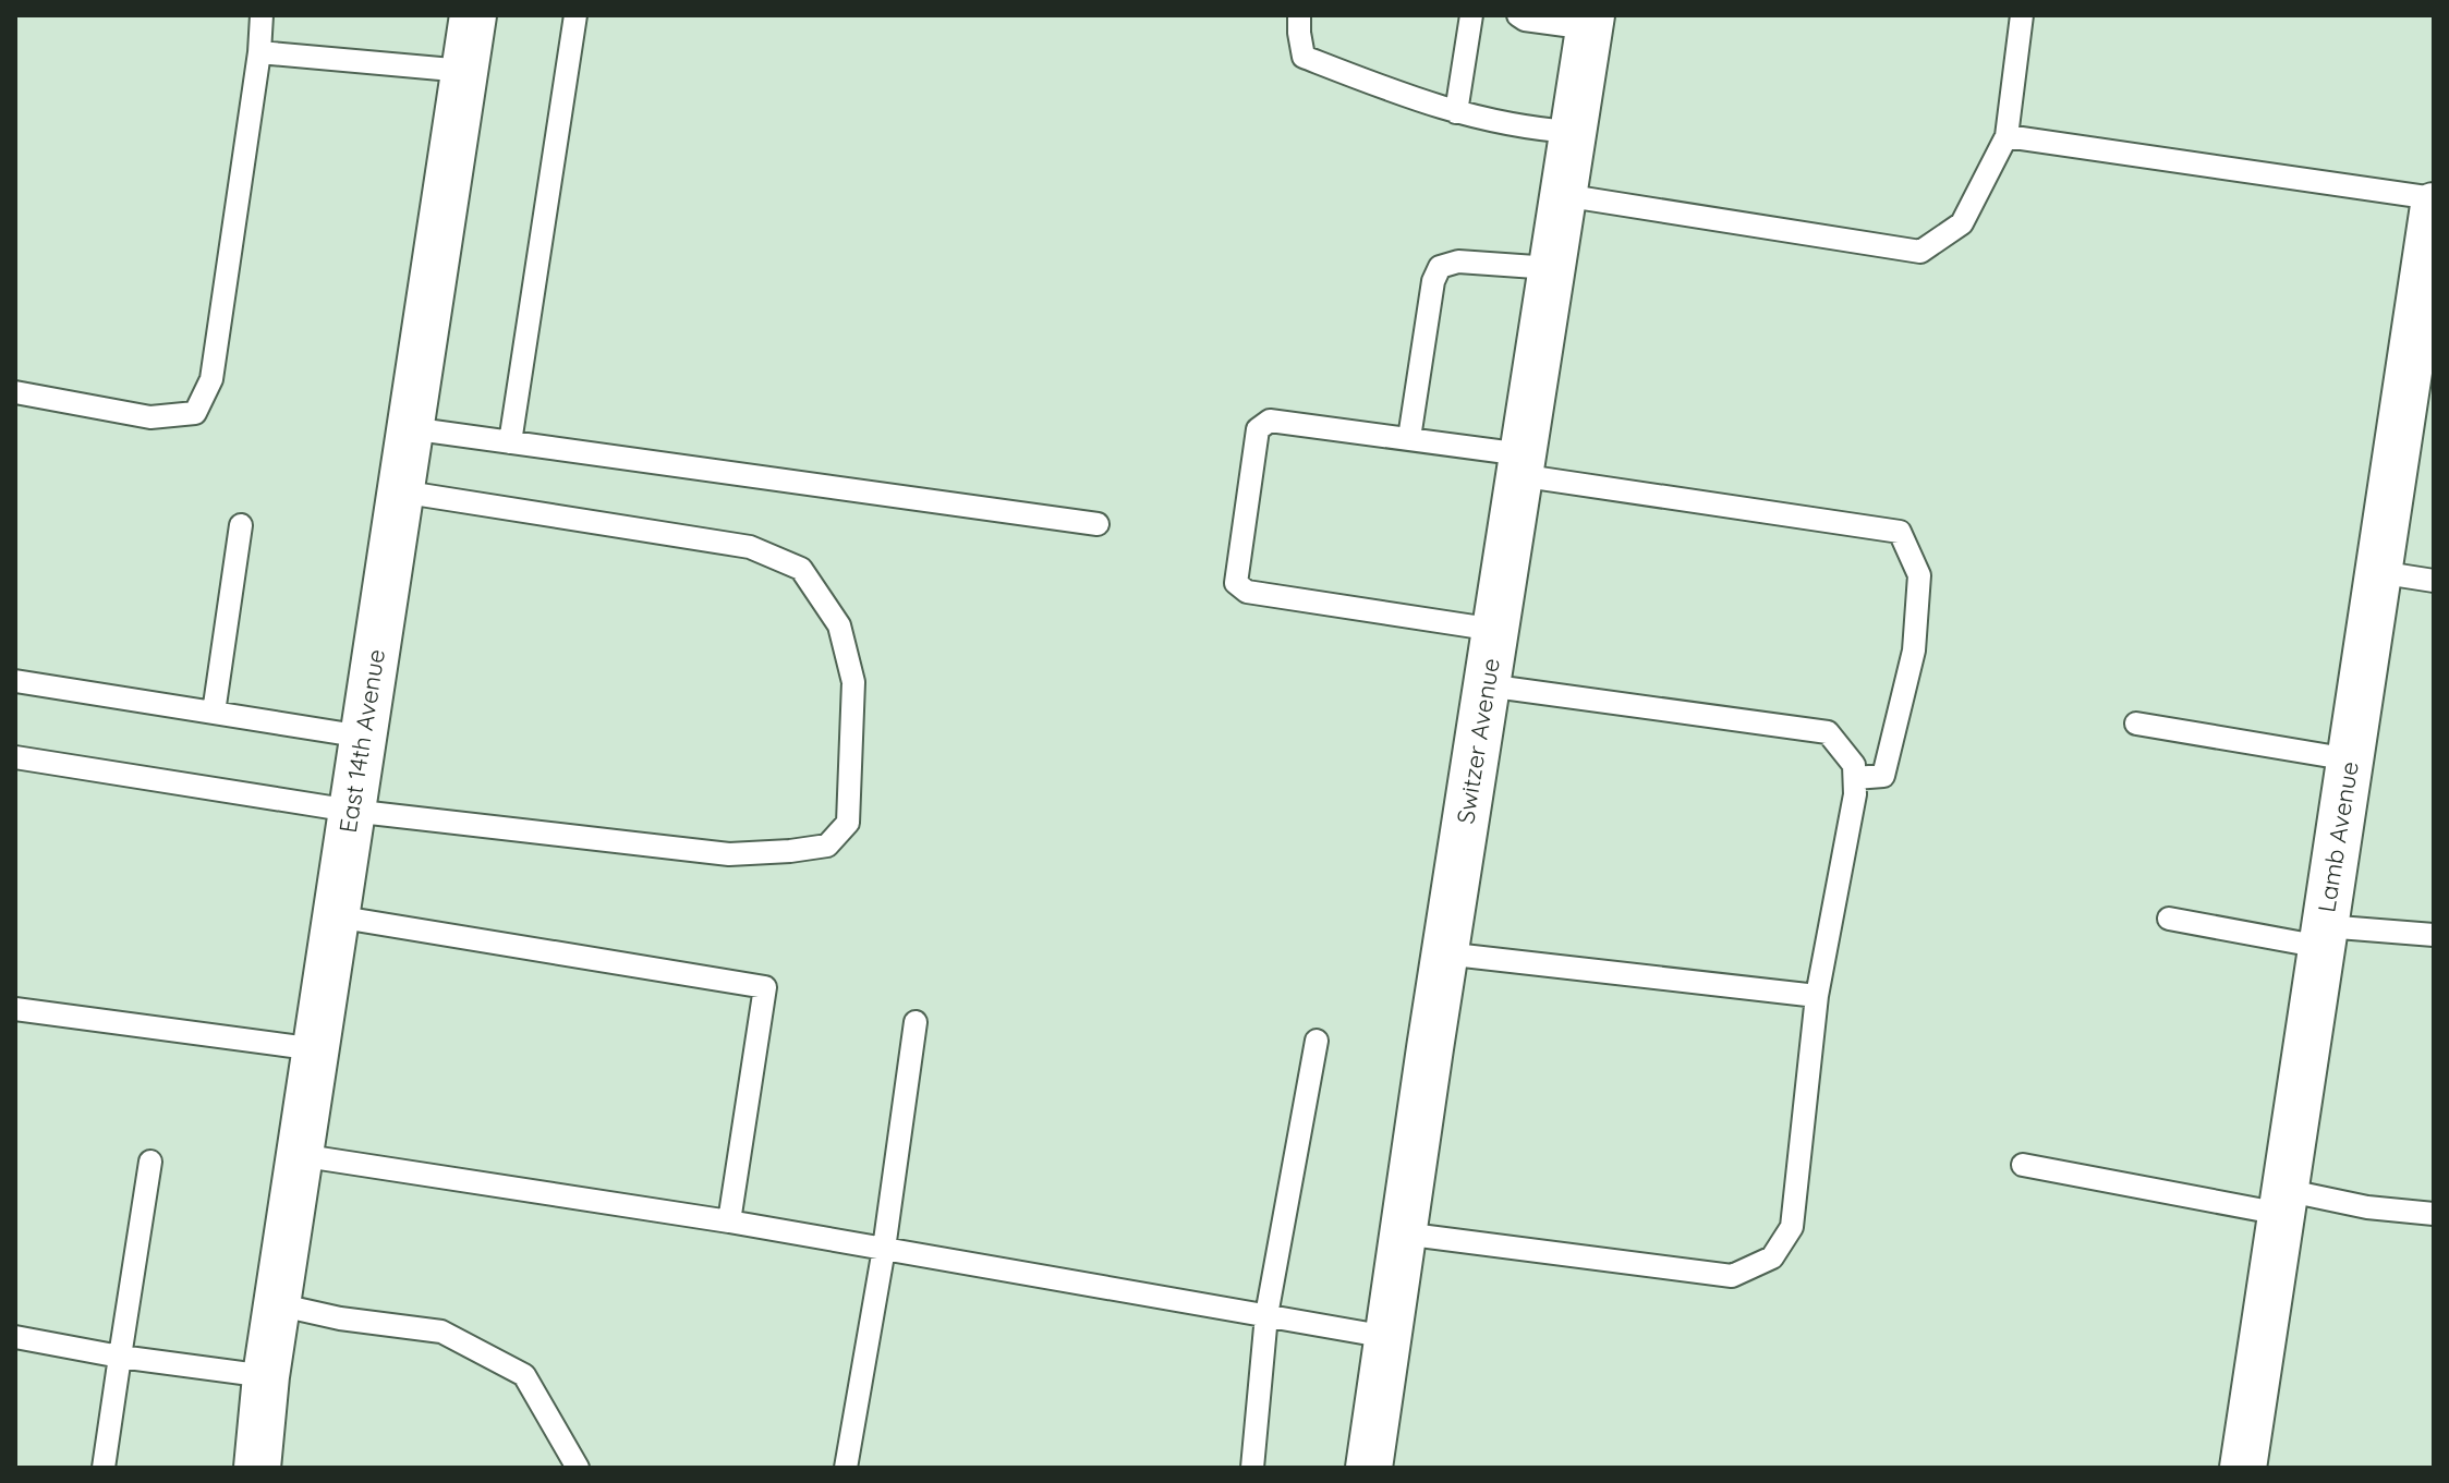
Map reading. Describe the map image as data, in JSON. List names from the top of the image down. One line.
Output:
{"streets":{"street":["East 14th Avenue","Switzer Avenue","Lamb Avenue"]}}
